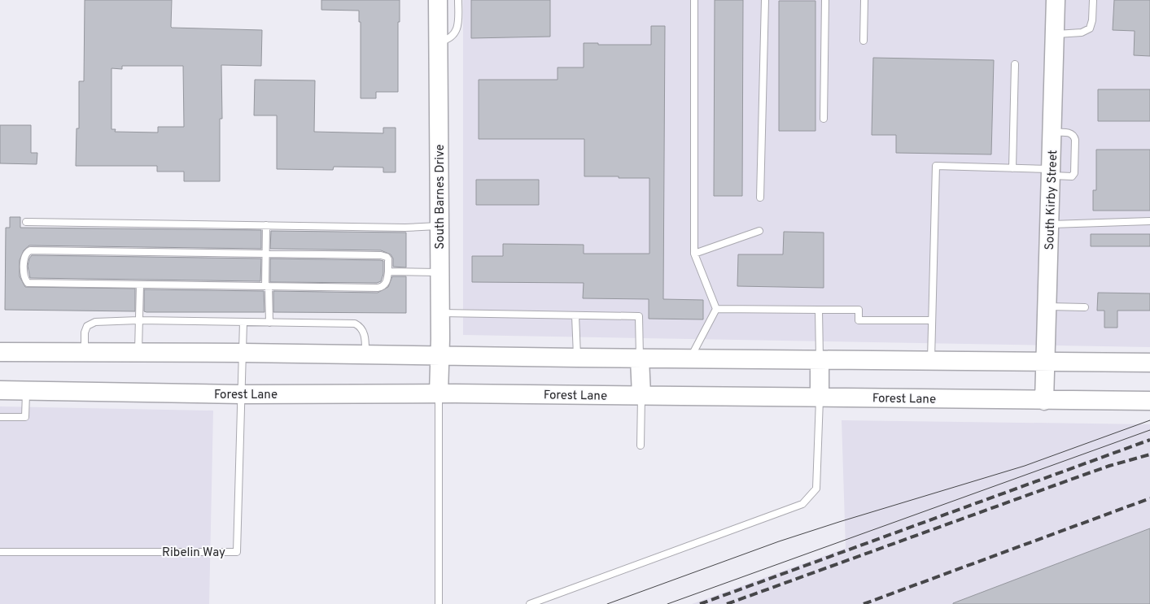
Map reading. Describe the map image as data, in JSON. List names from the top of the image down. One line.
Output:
{"streets":{"main road":["South Barnes Drive","South Kirby Street","Forest Lane"],"lane":["Ribelin Way"]},"crossings":[["South Barnes Drive","Forest Lane"],["South Kirby Street","Forest Lane"],["Forest Lane","Ribelin Way"]]}
